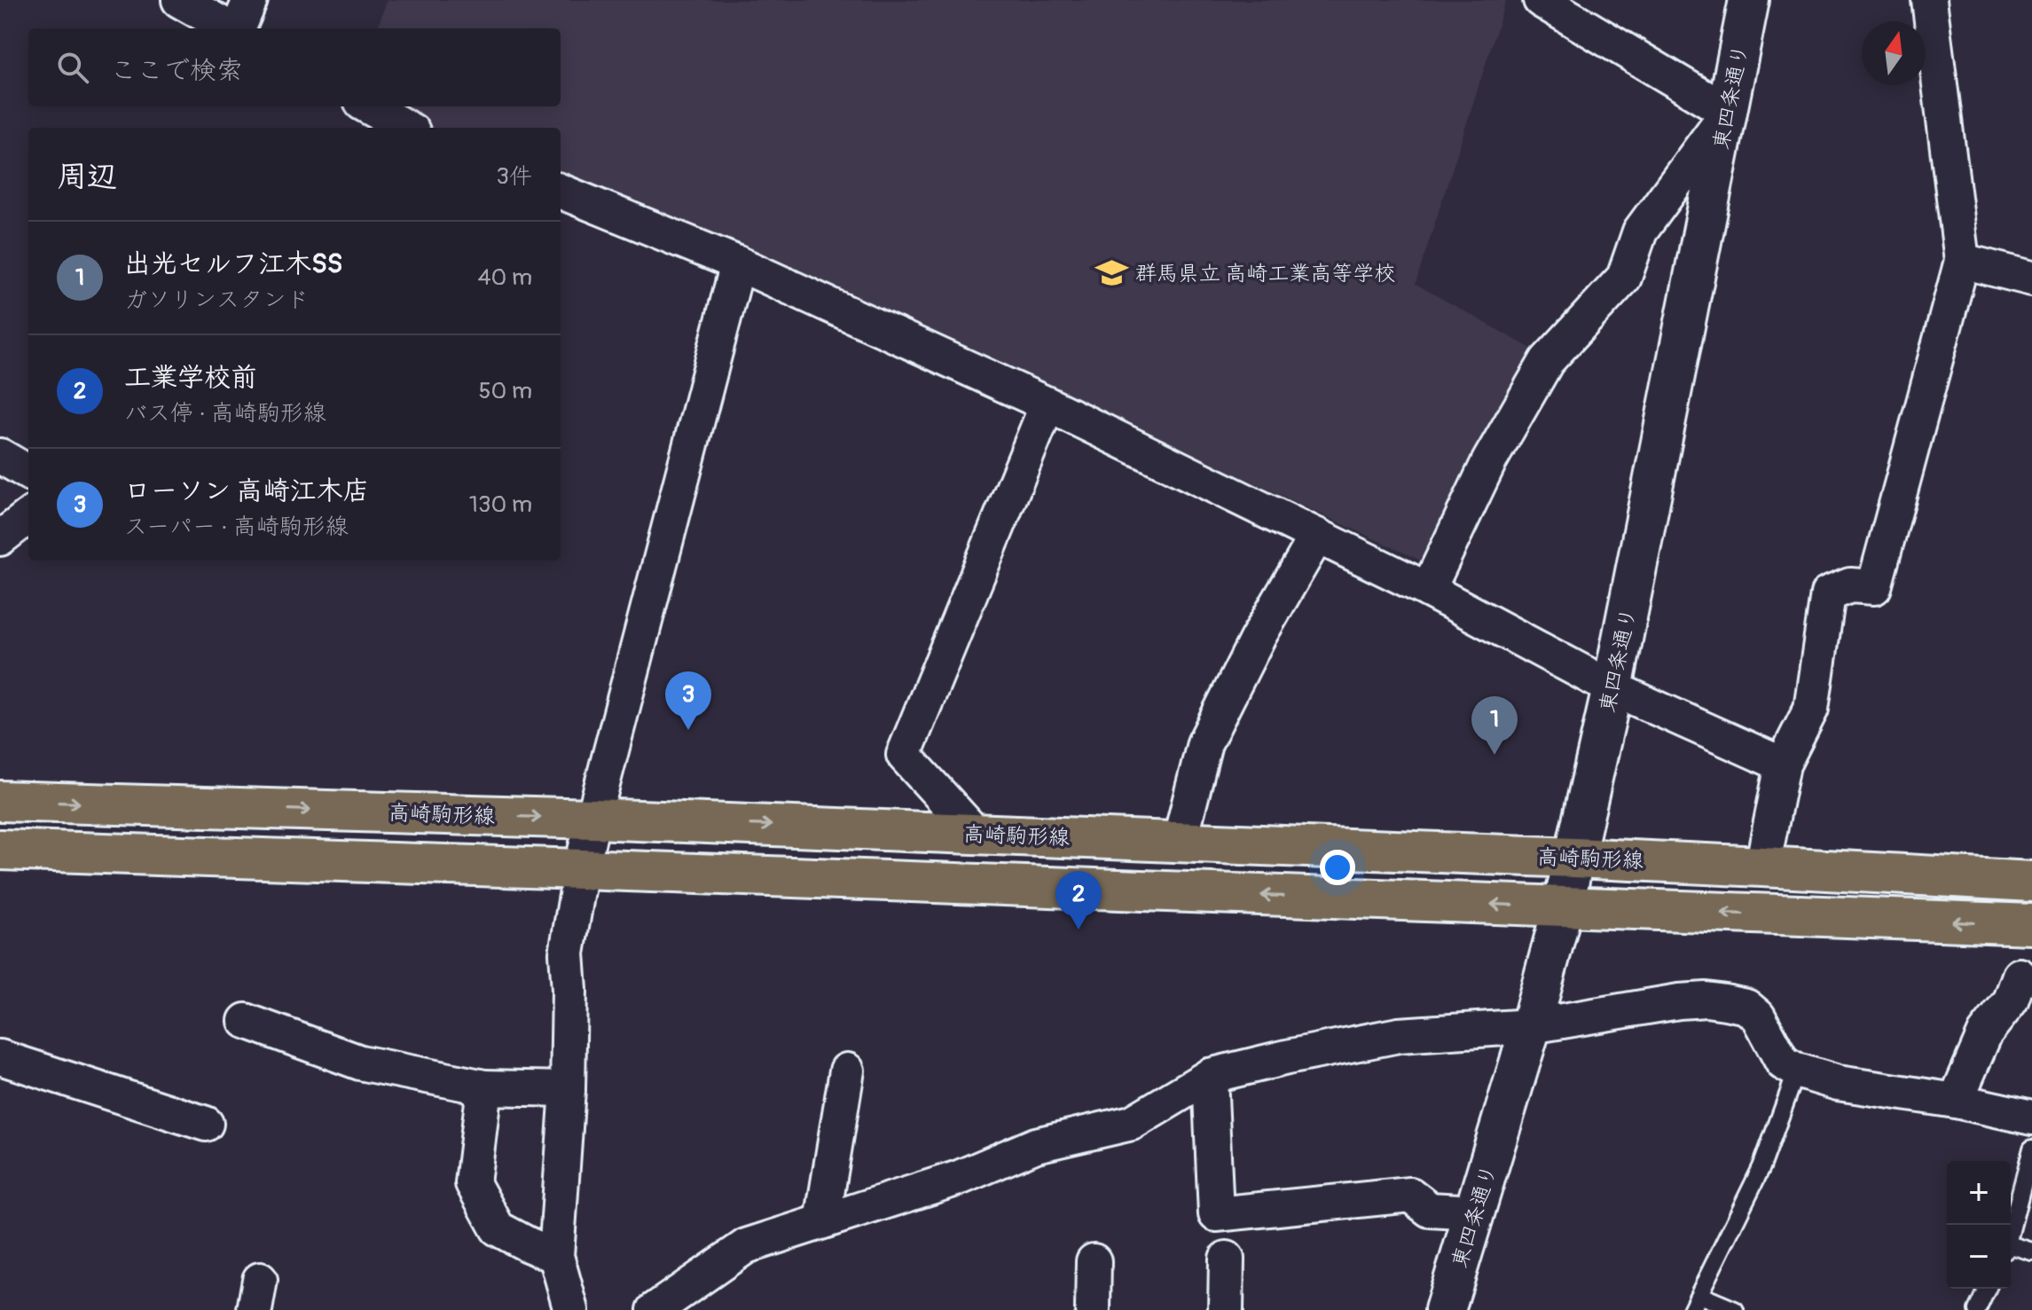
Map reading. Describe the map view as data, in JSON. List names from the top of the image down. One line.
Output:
{"streets":{"main road":["高崎駒形線"],"street":["東四条通り"]},"crossings":[["東四条通り","高崎駒形線"]],"places":{"school or university":["群馬県立 高崎工業高等学校"]},"north":"top","page":{"search":"ここで検索","heading":["周辺","3件"],"list":[{"mark":"1","name":"出光セルフ江木SS","note":"ガソリンスタンド","value":"40 m"},{"mark":"2","name":"工業学校前","note":"バス停 · 高崎駒形線","value":"50 m"},{"mark":"3","name":"ローソン 高崎江木店","note":"スーパー · 高崎駒形線","value":"130 m"}],"pins":["3","1","2"],"map_buttons":["+","−"]}}
